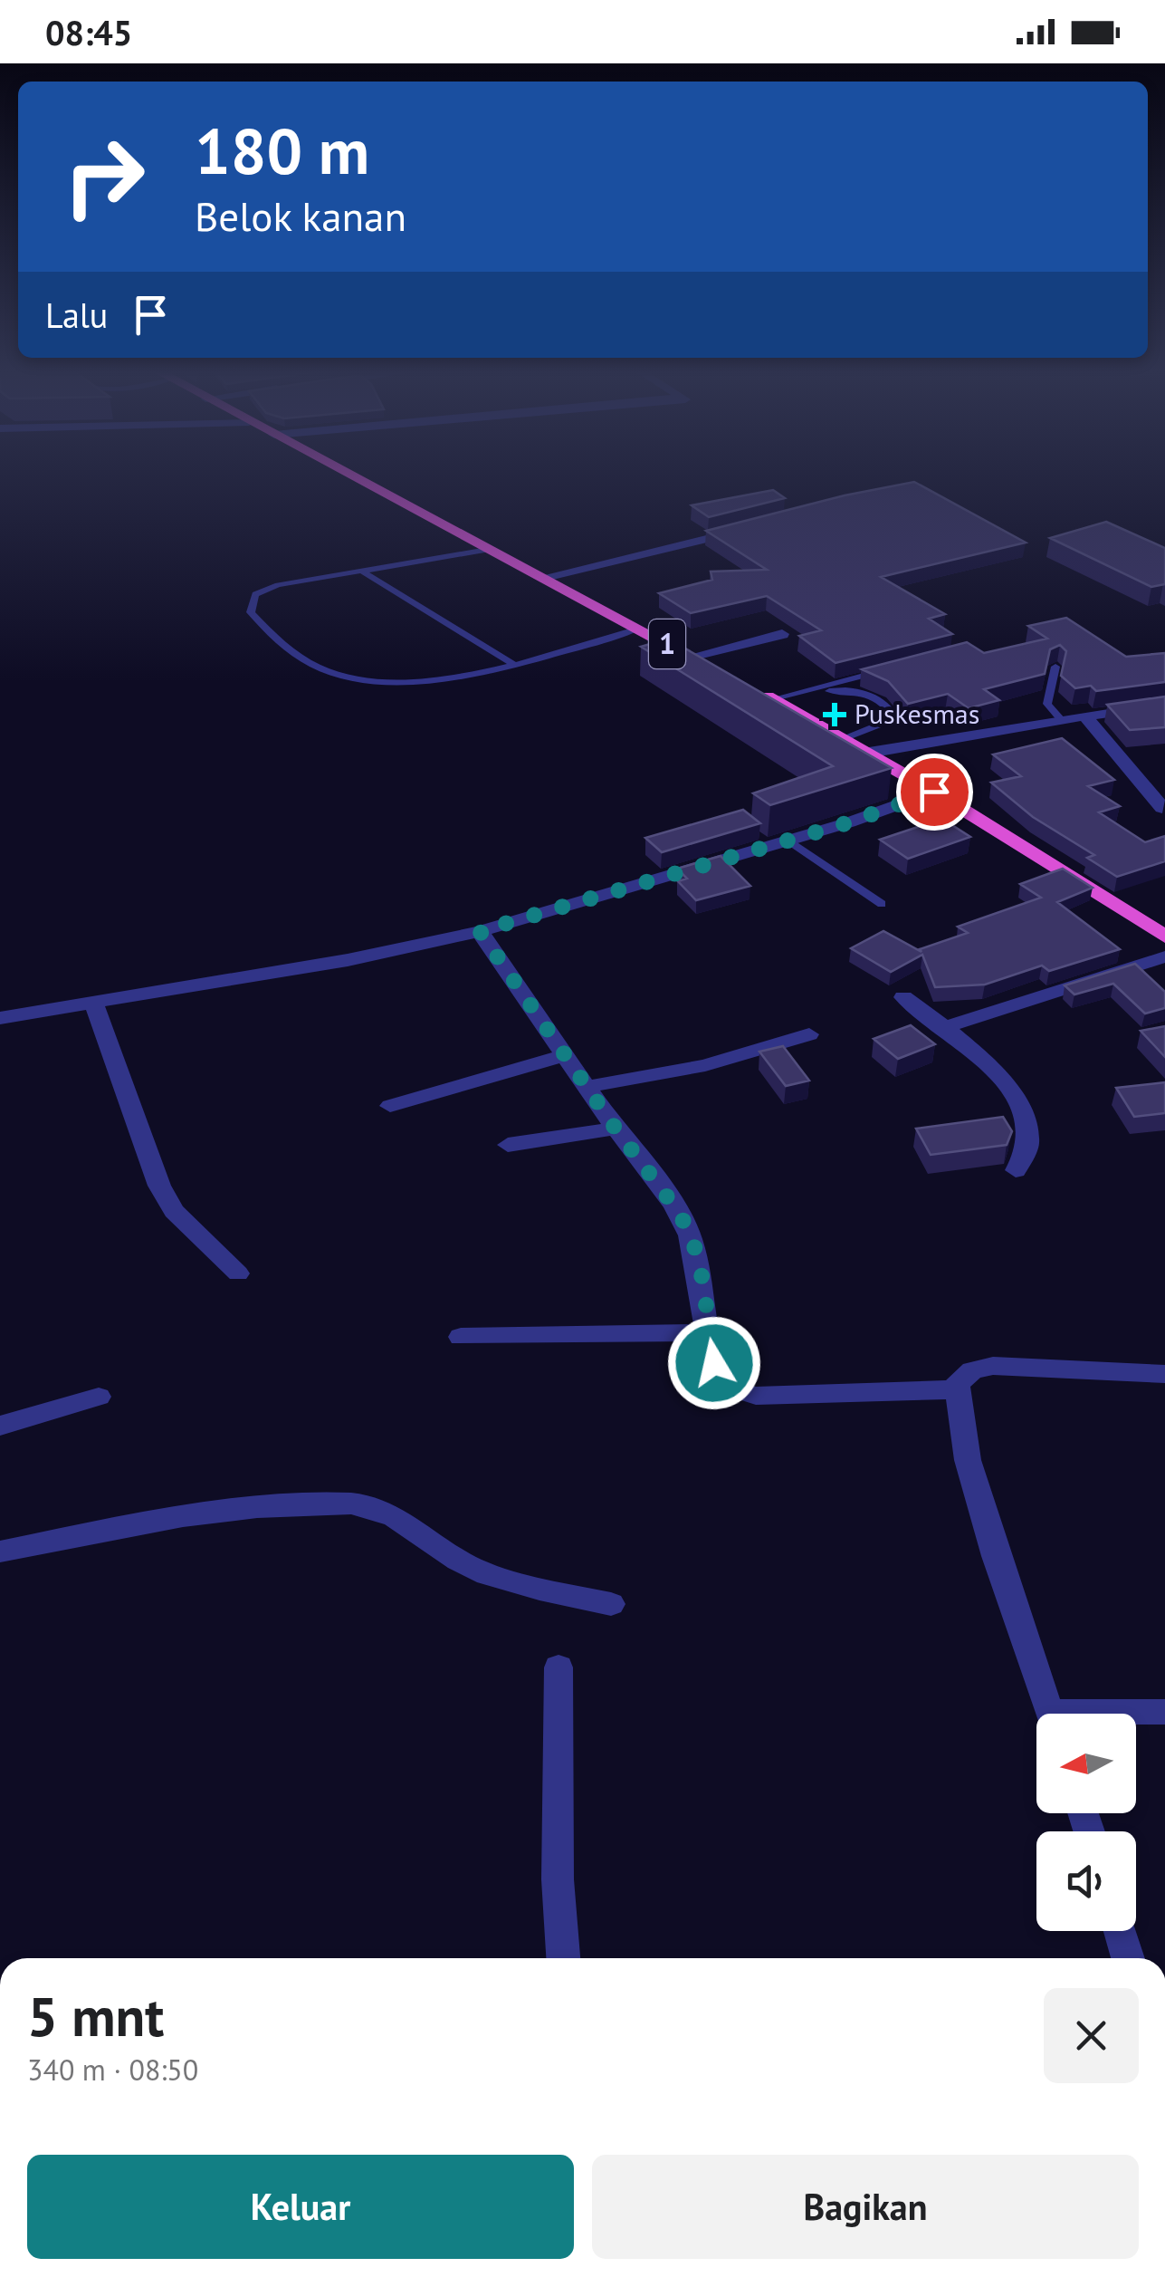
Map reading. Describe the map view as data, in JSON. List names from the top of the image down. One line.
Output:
{"streets":{"highway":["1"]},"places":{"health":["Puskesmas"]},"north":"left","page":{"status":"08:45","turn":["180 m","Belok kanan"],"then":"Lalu","heading":["5 mnt","340 m · 08:50"],"buttons":["Keluar","Bagikan"]}}
